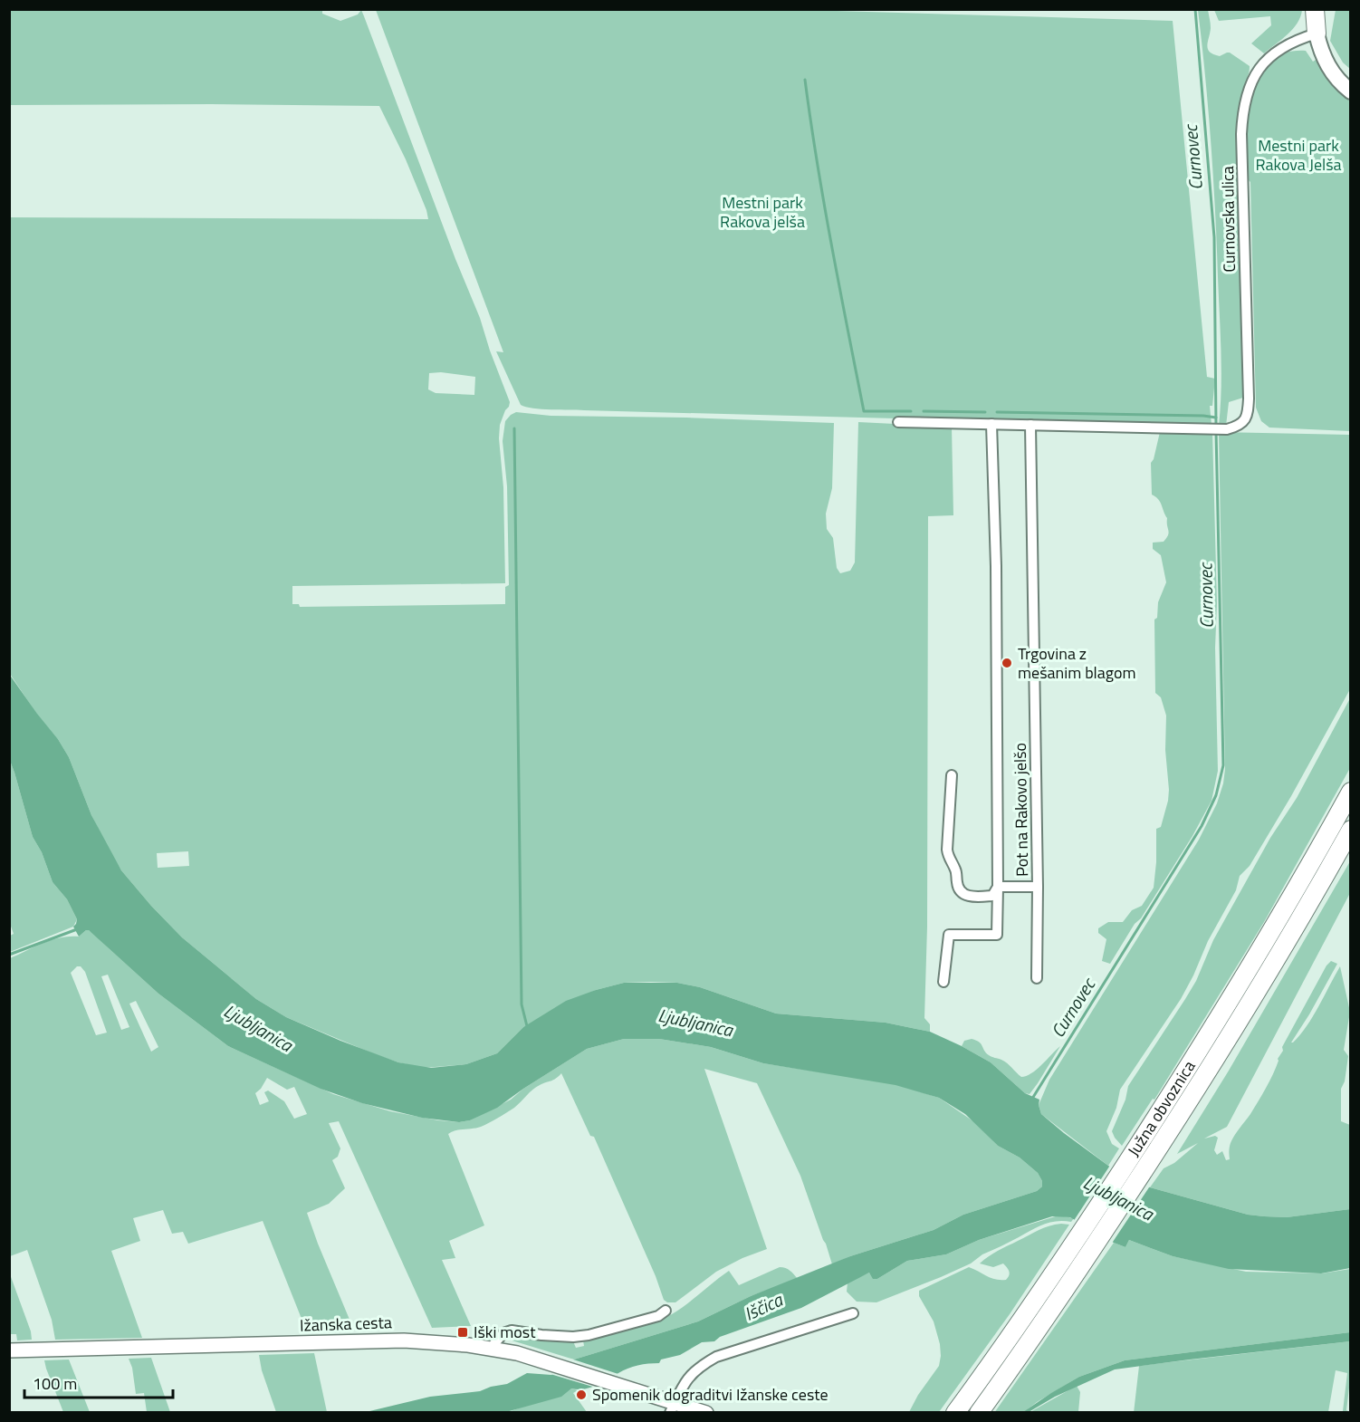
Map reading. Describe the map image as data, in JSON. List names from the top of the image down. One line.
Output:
{"streets":{"highway":["Južna obvoznica"],"main road":["Ižanska cesta"],"street":["Curnovska ulica","Pot na Rakovo jelšo"]},"crossings":[["Curnovska ulica","Pot na Rakovo jelšo"]],"water":["Curnovec","Ljubljanica","Iščica"],"parks":["Mestni park Rakova Jelša","Mestni park Rakova jelša"],"places":{"other":["Trgovina z mešanim blagom","Spomenik dograditvi Ižanske ceste"],"transit":["Iški most"]},"scale_bar":"100 m"}
